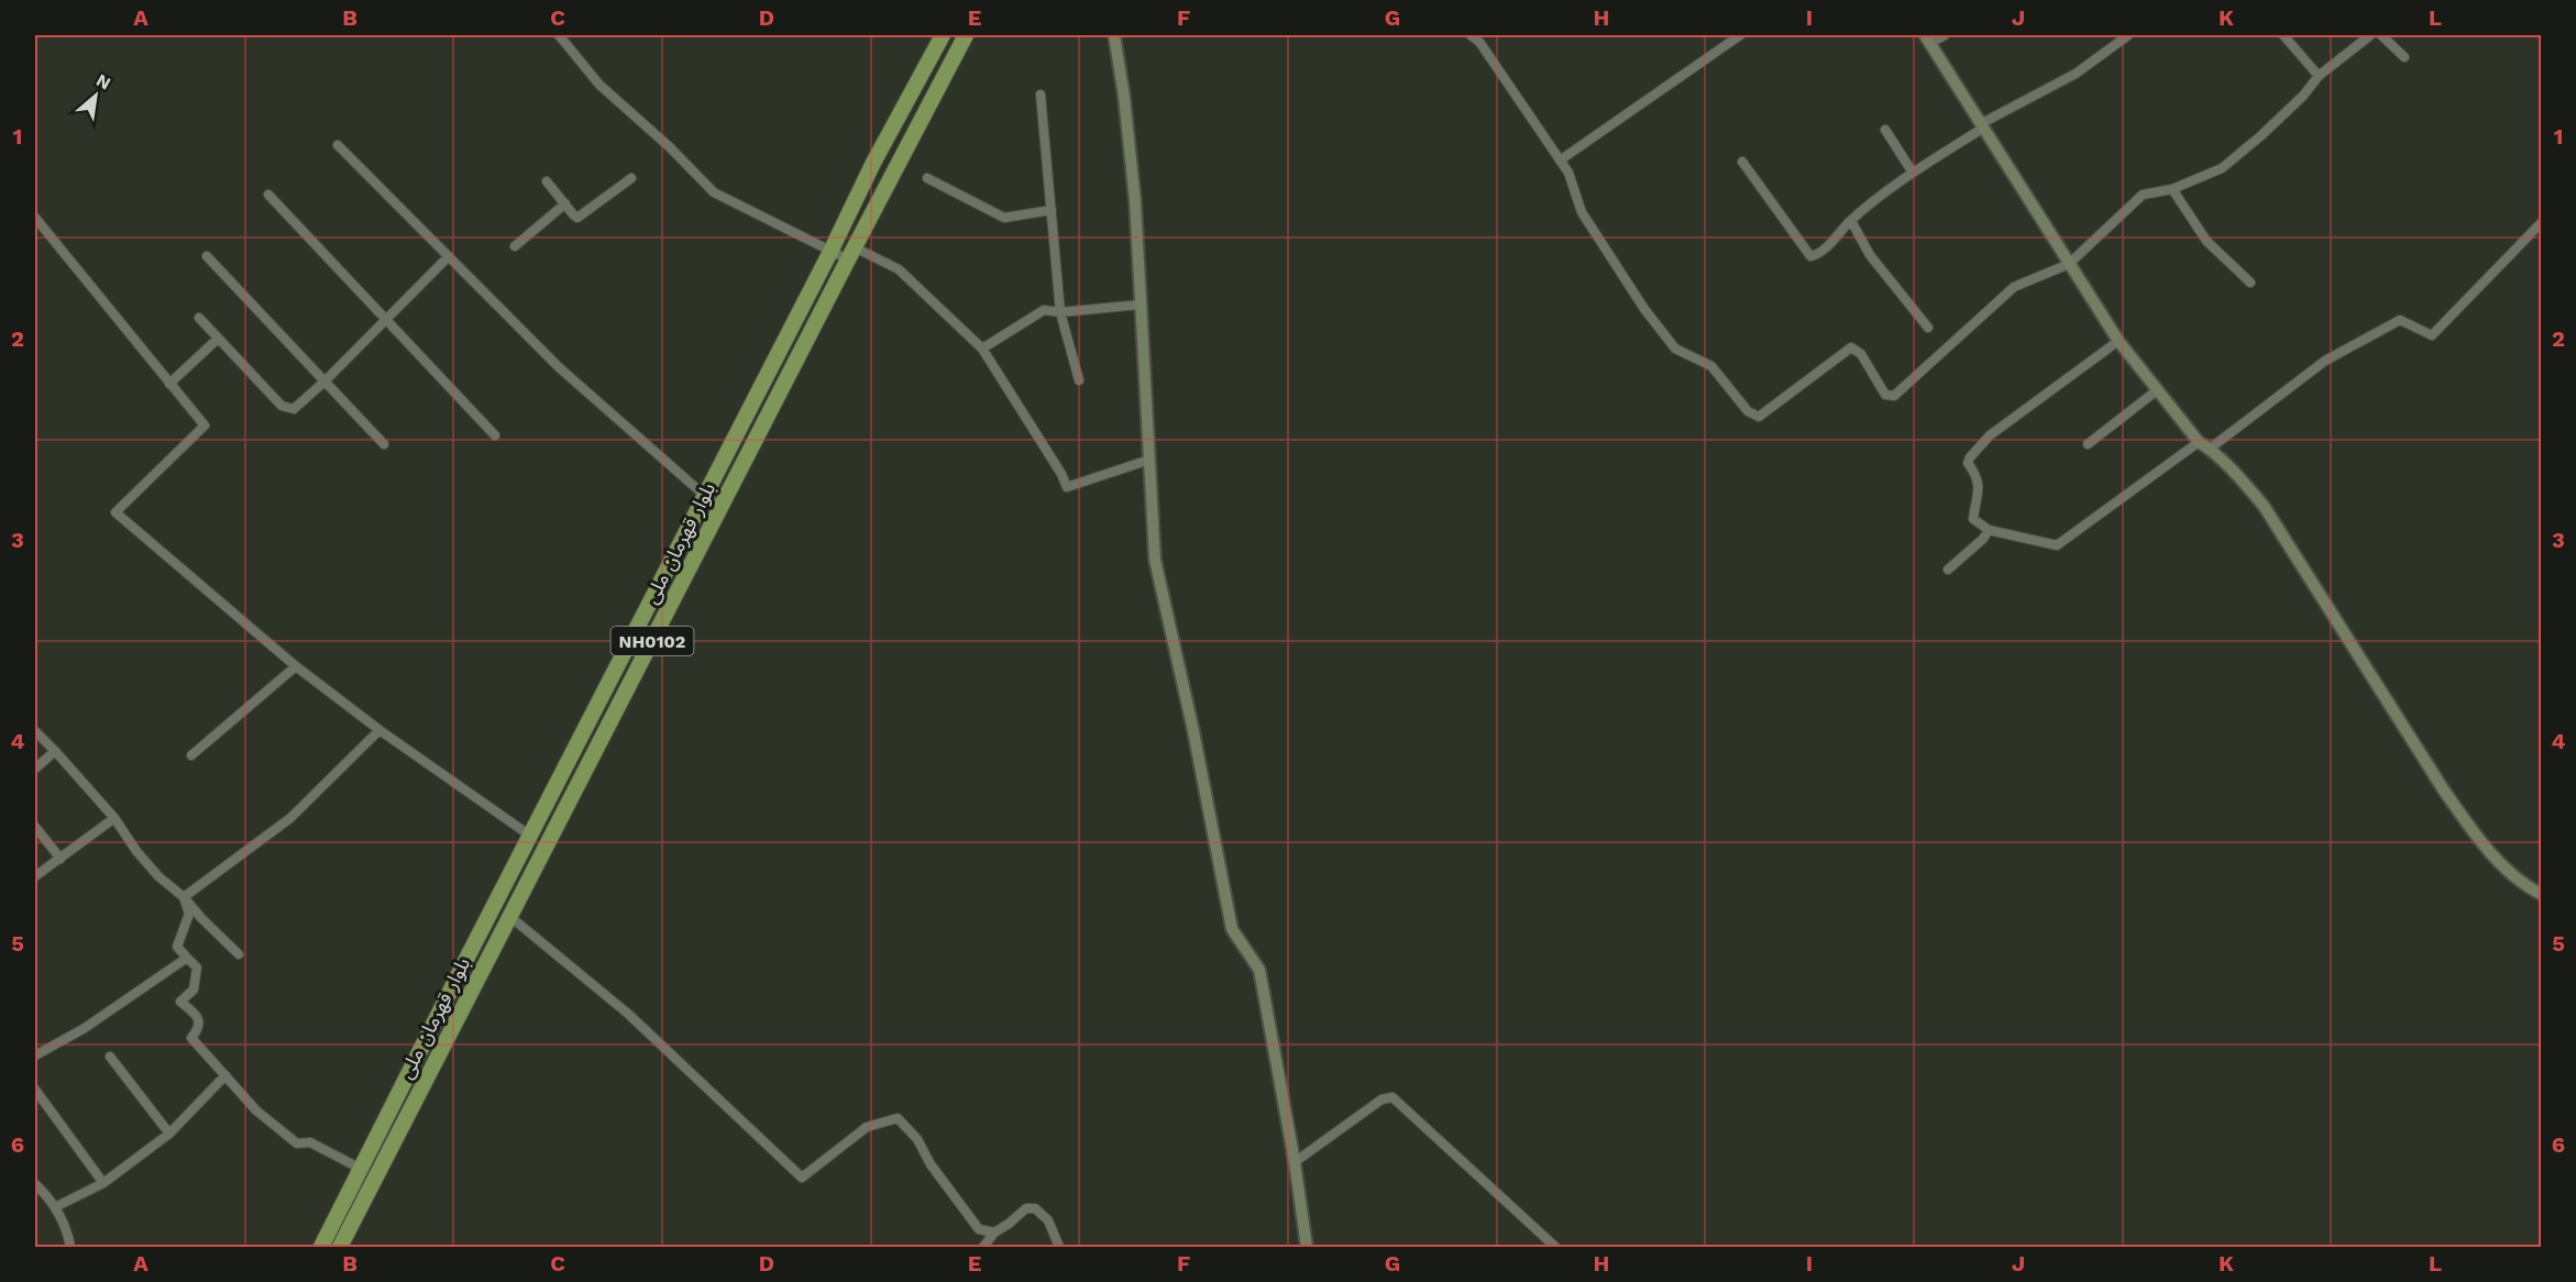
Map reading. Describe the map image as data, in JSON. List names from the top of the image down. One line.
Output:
{"streets":{"highway":["بلوار قهرمان ملی","NH0102"]},"north":"top right","grid":{"columns":["A","B","C","D","E","F","G","H","I","J","K","L"],"rows":["1","2","3","4","5","6"]}}
